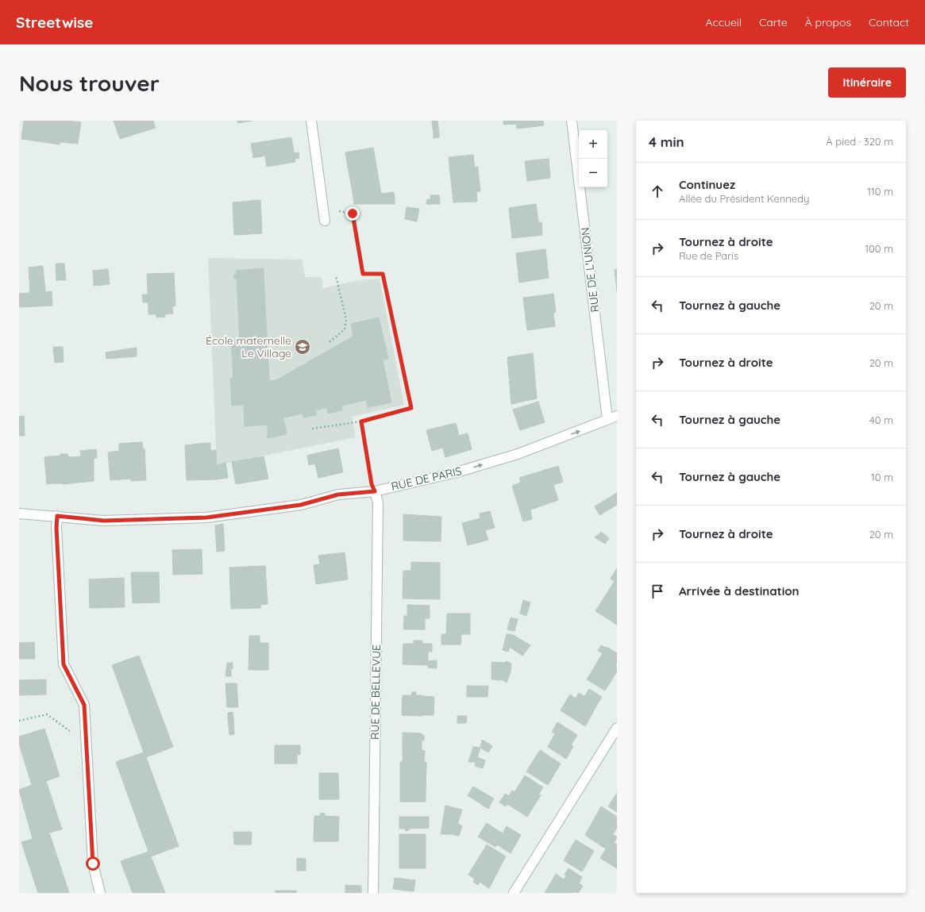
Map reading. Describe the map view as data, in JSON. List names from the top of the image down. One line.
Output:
{"streets":{"street":["RUE DE L'UNION","RUE DE PARIS","RUE DE BELLEVUE"]},"crossings":[["RUE DE L'UNION","RUE DE PARIS"],["RUE DE PARIS","RUE DE BELLEVUE"]],"one_way":["RUE DE PARIS"],"places":{"school or university":["École maternelle Le Village"]},"page":{"header":"Streetwise","nav":["Accueil","Carte","À propos","Contact"],"buttons":"Itinéraire","title":"Nous trouver","heading":["4 min","À pied · 320 m"],"map_buttons":["+","−"],"list":[["Continuez","Allée du Président Kennedy","110 m"],["Tournez à droite","Rue de Paris","100 m"],["Tournez à gauche","20 m"],["Tournez à droite","20 m"],["Tournez à gauche","40 m"],["Tournez à gauche","10 m"],["Tournez à droite","20 m"],"Arrivée à destination"]}}
